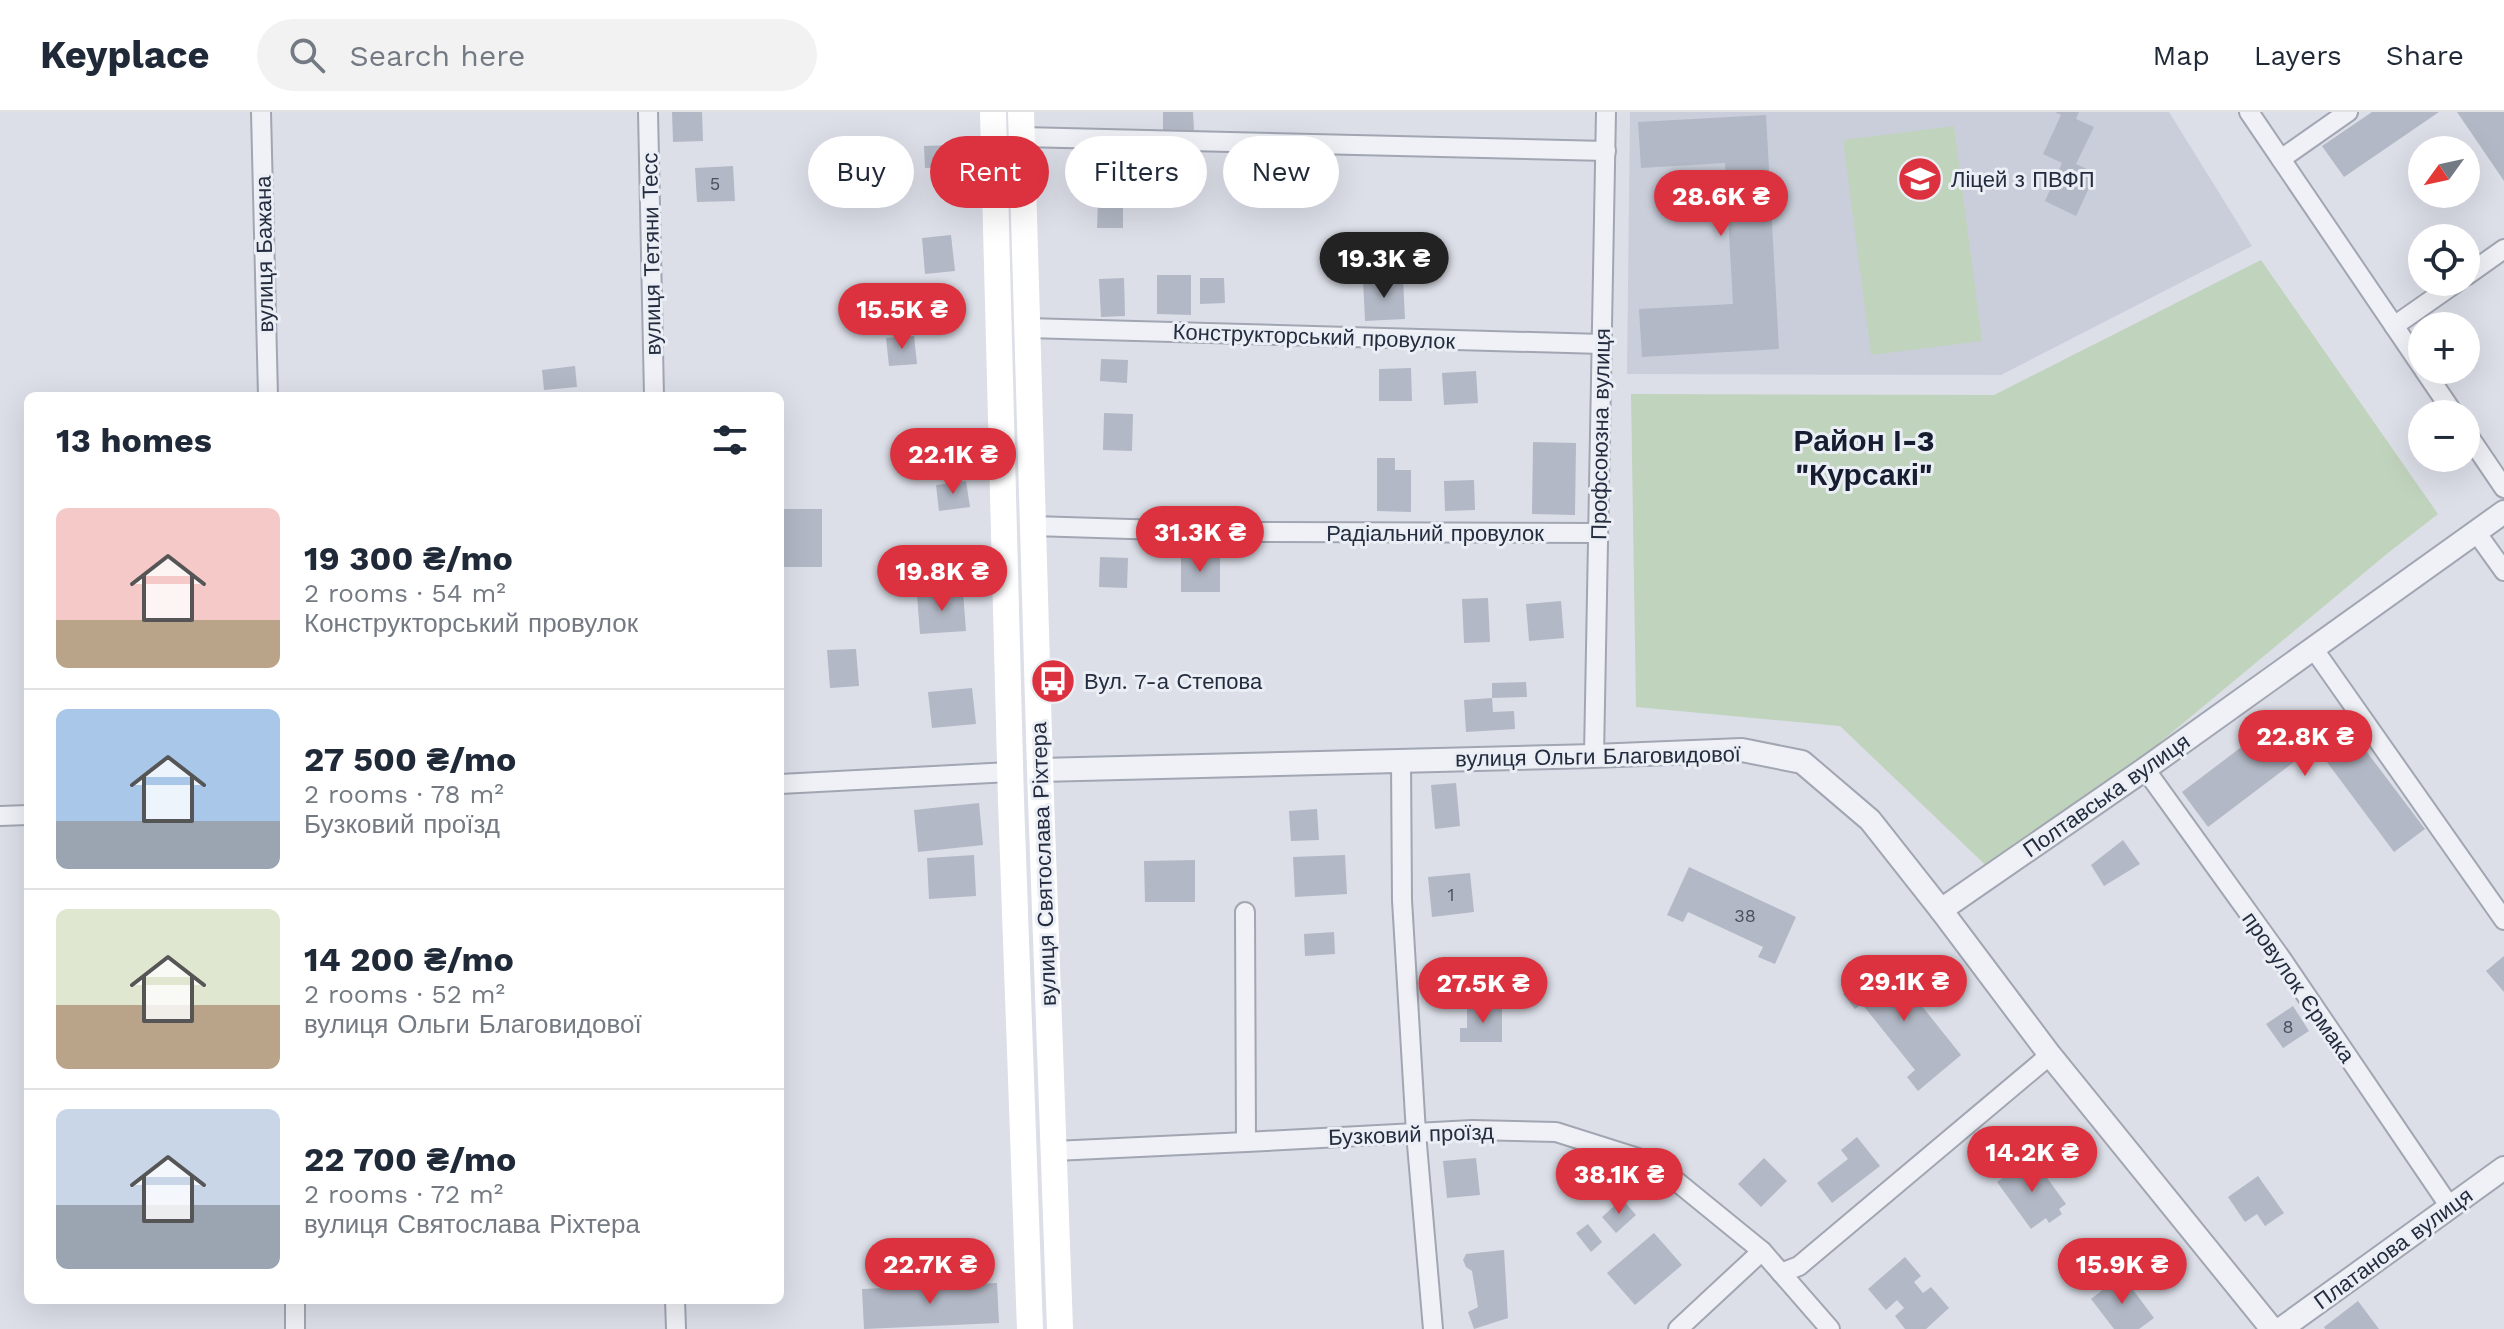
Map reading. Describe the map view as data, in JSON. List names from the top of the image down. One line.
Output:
{"streets":{"main road":["вулиця Святослава Ріхтера"],"street":["вулиця Бажана","вулиця Тетяни Тесс","Конструкторський провулок","Профсоюзна вулиця","Радіальний провулок","вулиця Ольги Благовидової","Полтавська вулиця","провулок Єрмака","Бузковий проїзд","Платанова вулиця"]},"crossings":[["Конструкторський провулок","Профсоюзна вулиця"],["Конструкторський провулок","вулиця Святослава Ріхтера"],["Профсоюзна вулиця","Радіальний провулок"],["Профсоюзна вулиця","вулиця Ольги Благовидової"],["Радіальний провулок","вулиця Святослава Ріхтера"],["вулиця Ольги Благовидової","Полтавська вулиця"],["вулиця Ольги Благовидової","вулиця Святослава Ріхтера"],["Полтавська вулиця","провулок Єрмака"],["вулиця Святослава Ріхтера","Бузковий проїзд"],["провулок Єрмака","Платанова вулиця"]],"districts":["Район І-3 \"Курсакі\""],"places":{"school or university":["Ліцей з ПВФП"],"bus stop":["Вул. 7-а Степова"]},"house_numbers":["5","1","38","8"],"north":"bottom left","page":{"header":"Keyplace","search":"Search here","nav":["Map","Layers","Share"],"map_buttons":["+","−"],"chip":["Buy","Rent","Filters","New"],"price":["28.6K ₴","19.3K ₴","15.5K ₴","22.1K ₴","31.3K ₴","19.8K ₴","22.8K ₴","29.1K ₴","27.5K ₴","14.2K ₴","38.1K ₴","22.7K ₴","15.9K ₴"],"heading":"13 homes","list":[{"name":"19 300 ₴/mo","note":"2 rooms · 54 m² · Конструкторський провулок"},{"name":"27 500 ₴/mo","note":"2 rooms · 78 m² · Бузковий проїзд"},{"name":"14 200 ₴/mo","note":"2 rooms · 52 m² · вулиця Ольги Благовидової"},{"name":"22 700 ₴/mo","note":"2 rooms · 72 m² · вулиця Святослава Ріхтера"}]}}
